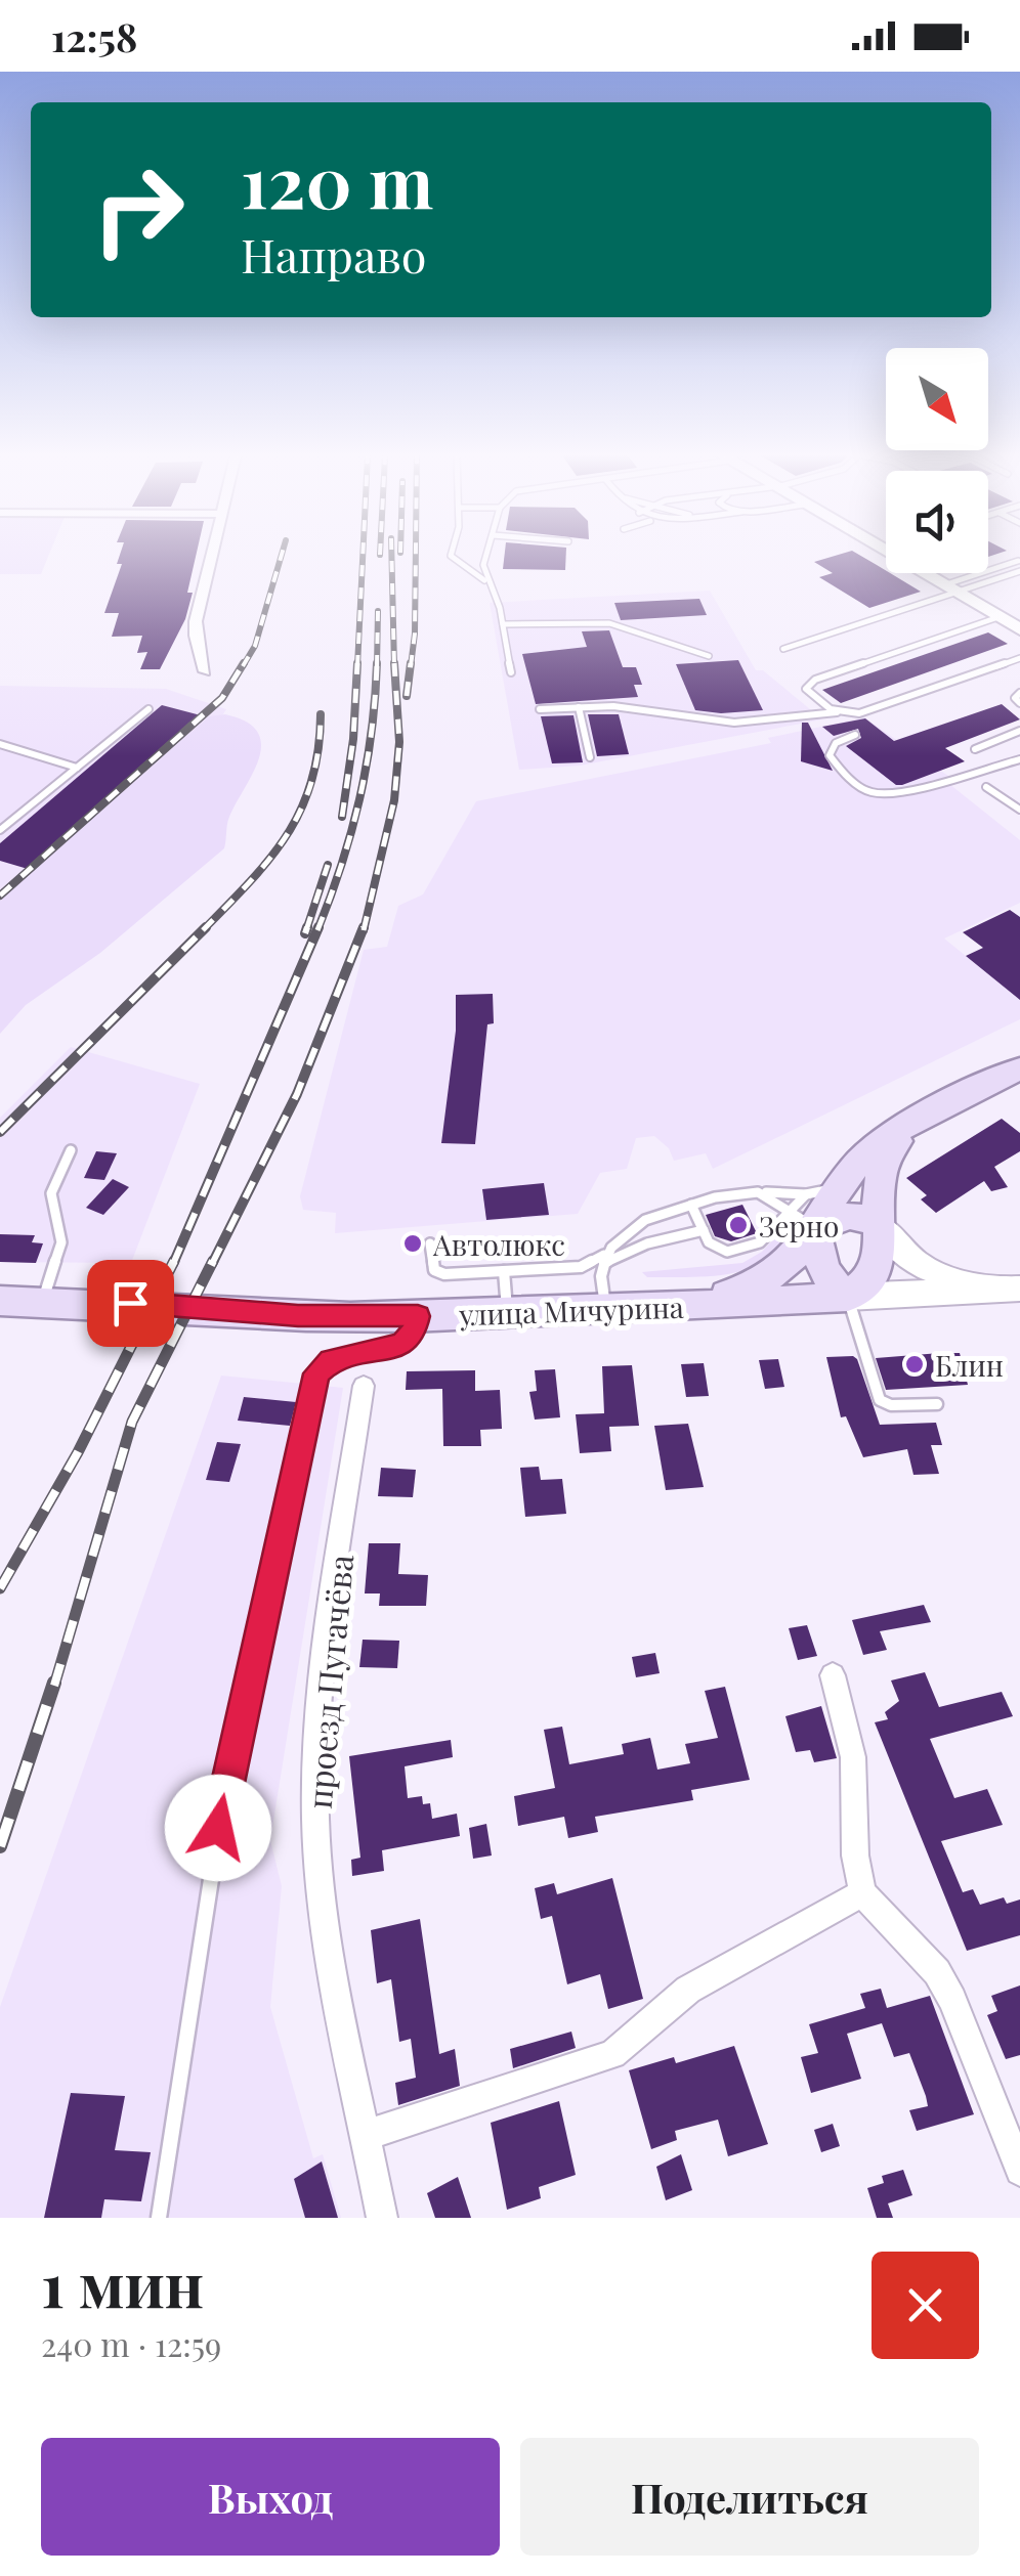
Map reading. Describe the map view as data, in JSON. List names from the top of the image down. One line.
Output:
{"streets":{"main road":["улица Мичурина"],"street":["проезд Пугачёва"]},"places":["Зерно","Автолюкс","Блин"],"north":"bottom right","page":{"status":"12:58","turn":["120 m","Направо"],"heading":["1 мин","240 m · 12:59"],"buttons":["Выход","Поделиться"]}}
